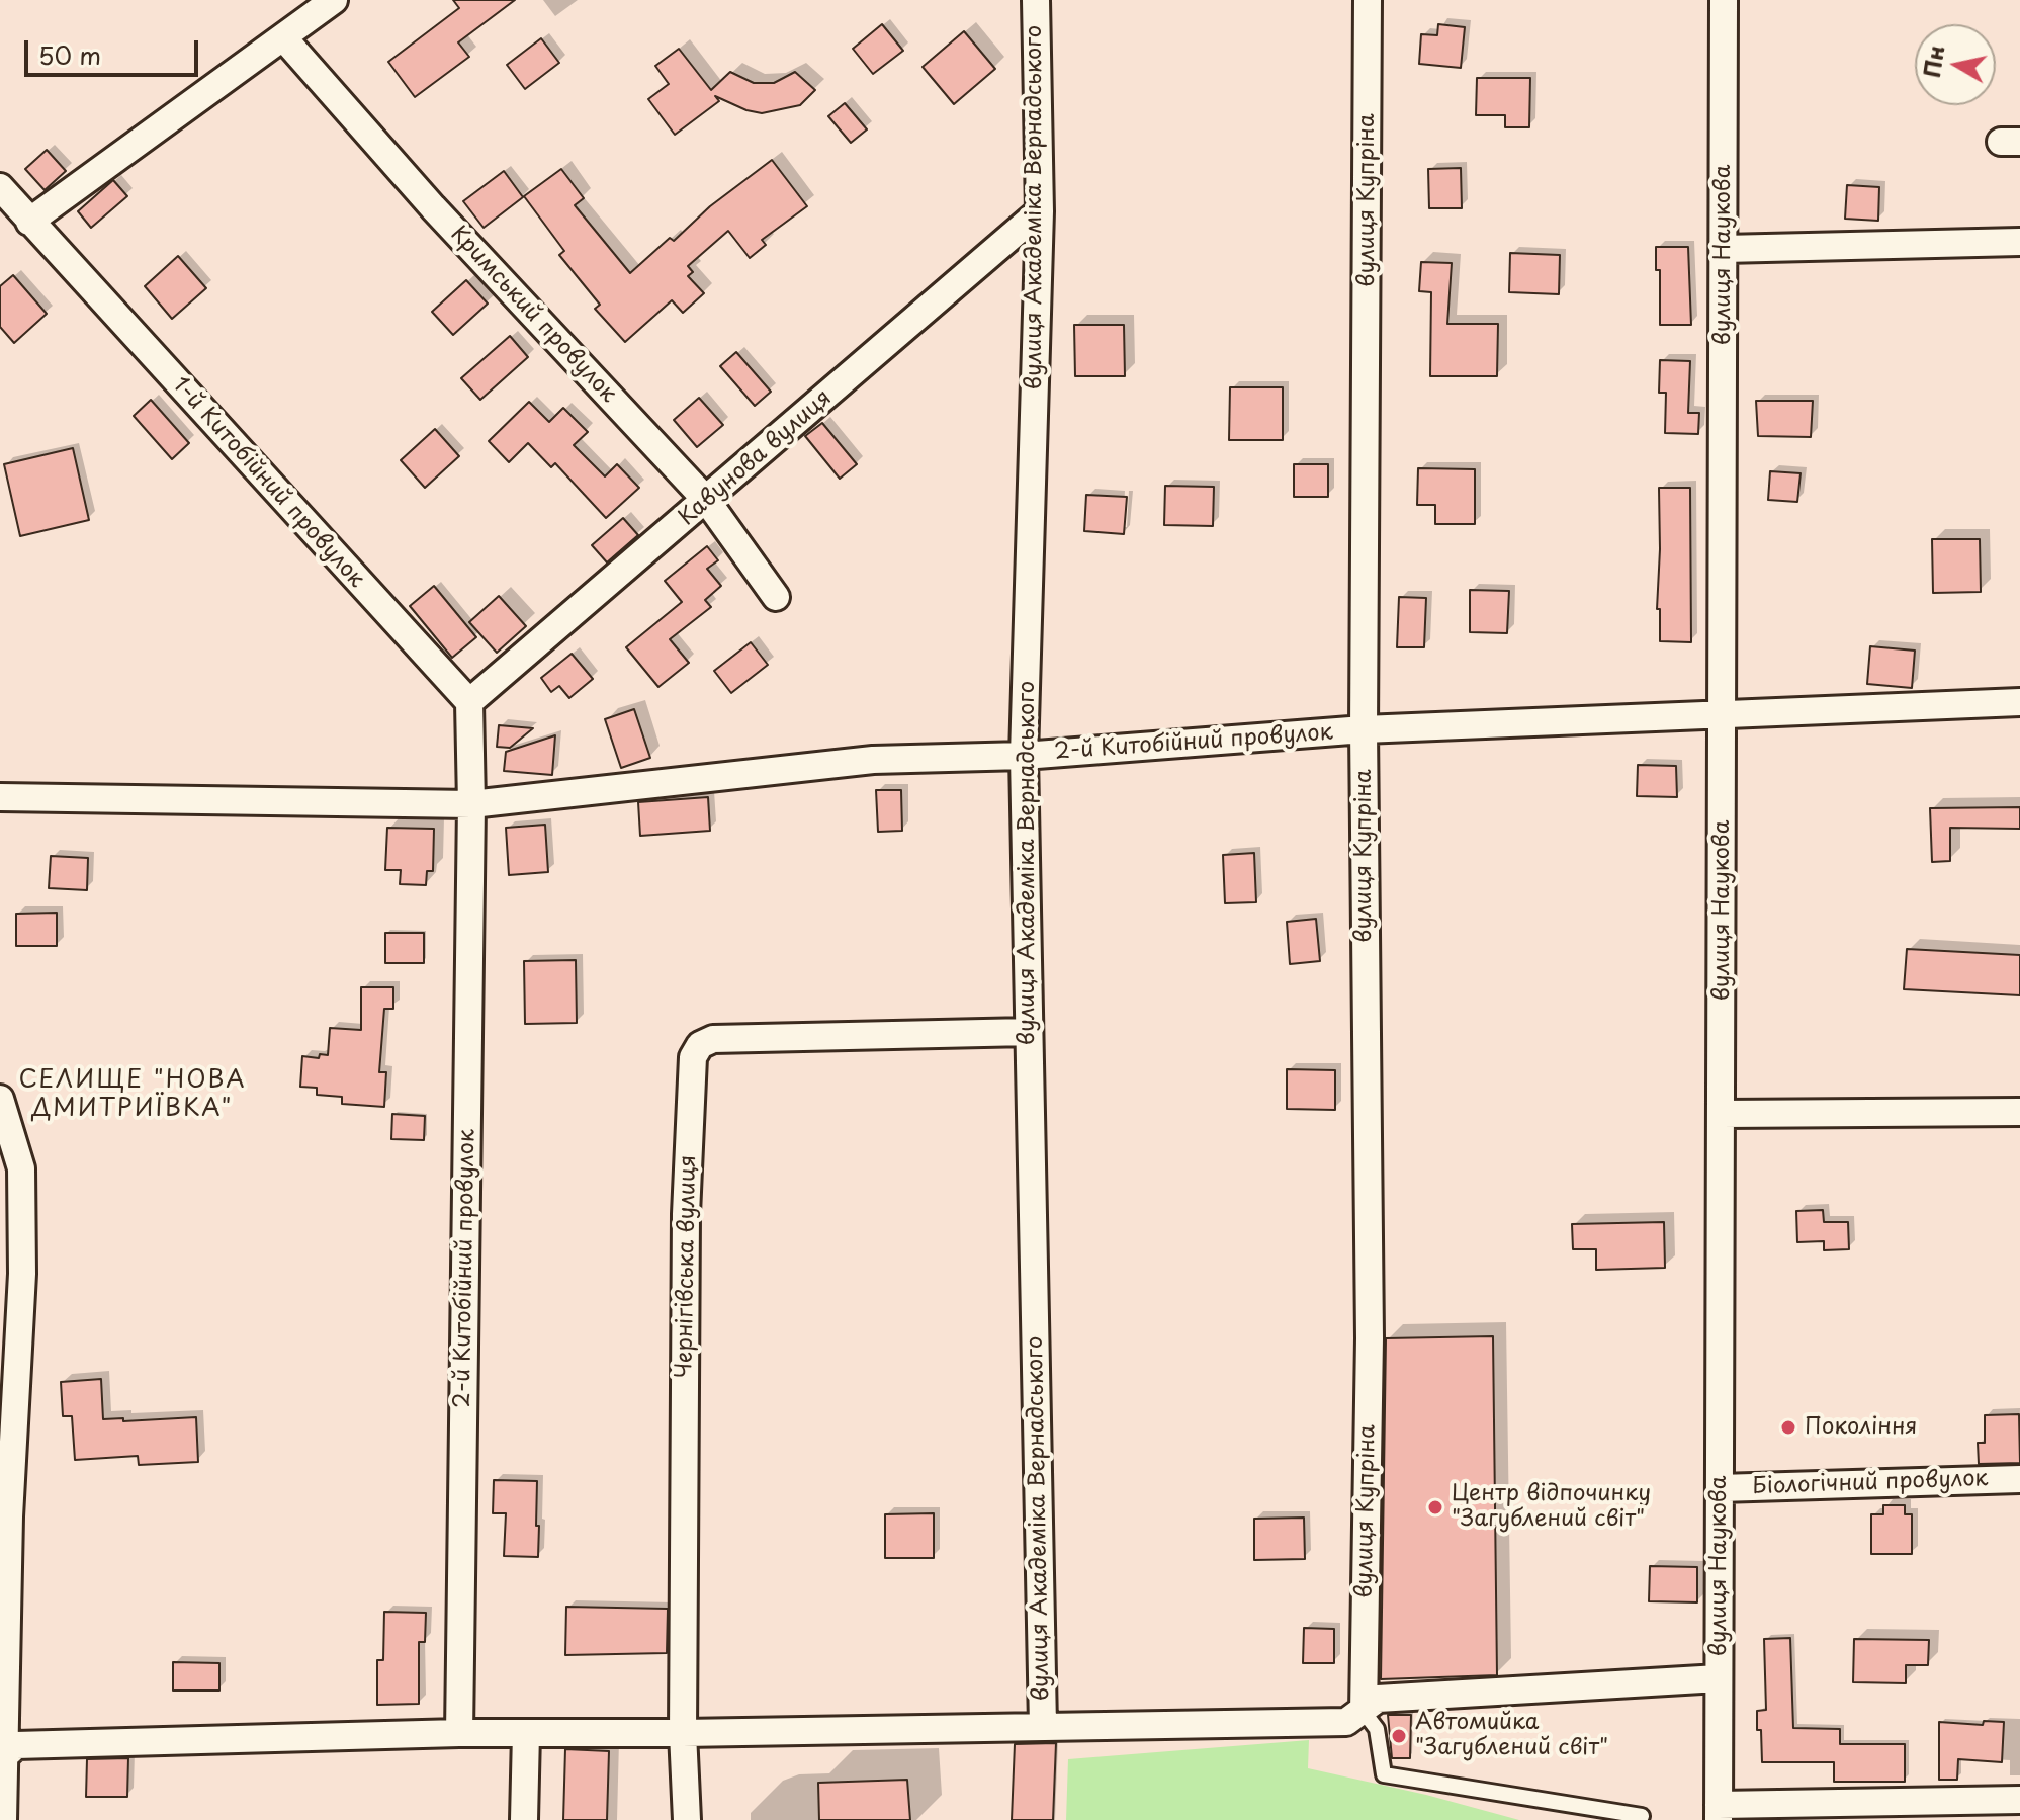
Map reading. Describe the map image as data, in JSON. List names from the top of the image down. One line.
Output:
{"streets":{"street":["вулиця Купріна","вулиця Академіка Вернадського","вулиця Наукова","Кримський провулок","Кавунова вулиця","1-й Китобійний провулок","2-й Китобійний провулок","Чернігівська вулиця","Біологічний провулок"]},"crossings":[["вулиця Купріна","2-й Китобійний провулок"],["вулиця Академіка Вернадського","Кавунова вулиця"],["вулиця Академіка Вернадського","2-й Китобійний провулок"],["вулиця Академіка Вернадського","Чернігівська вулиця"],["вулиця Наукова","2-й Китобійний провулок"],["вулиця Наукова","Біологічний провулок"],["Кримський провулок","Кавунова вулиця"],["Кавунова вулиця","1-й Китобійний провулок"]],"districts":["СЕЛИЩЕ \"НОВА ДМИТРИЇВКА\""],"places":["Покоління","Центр відпочинку \"Загублений світ\"","Автомийка \"Загублений світ\""],"scale_bar":"50 m","north":"left"}
